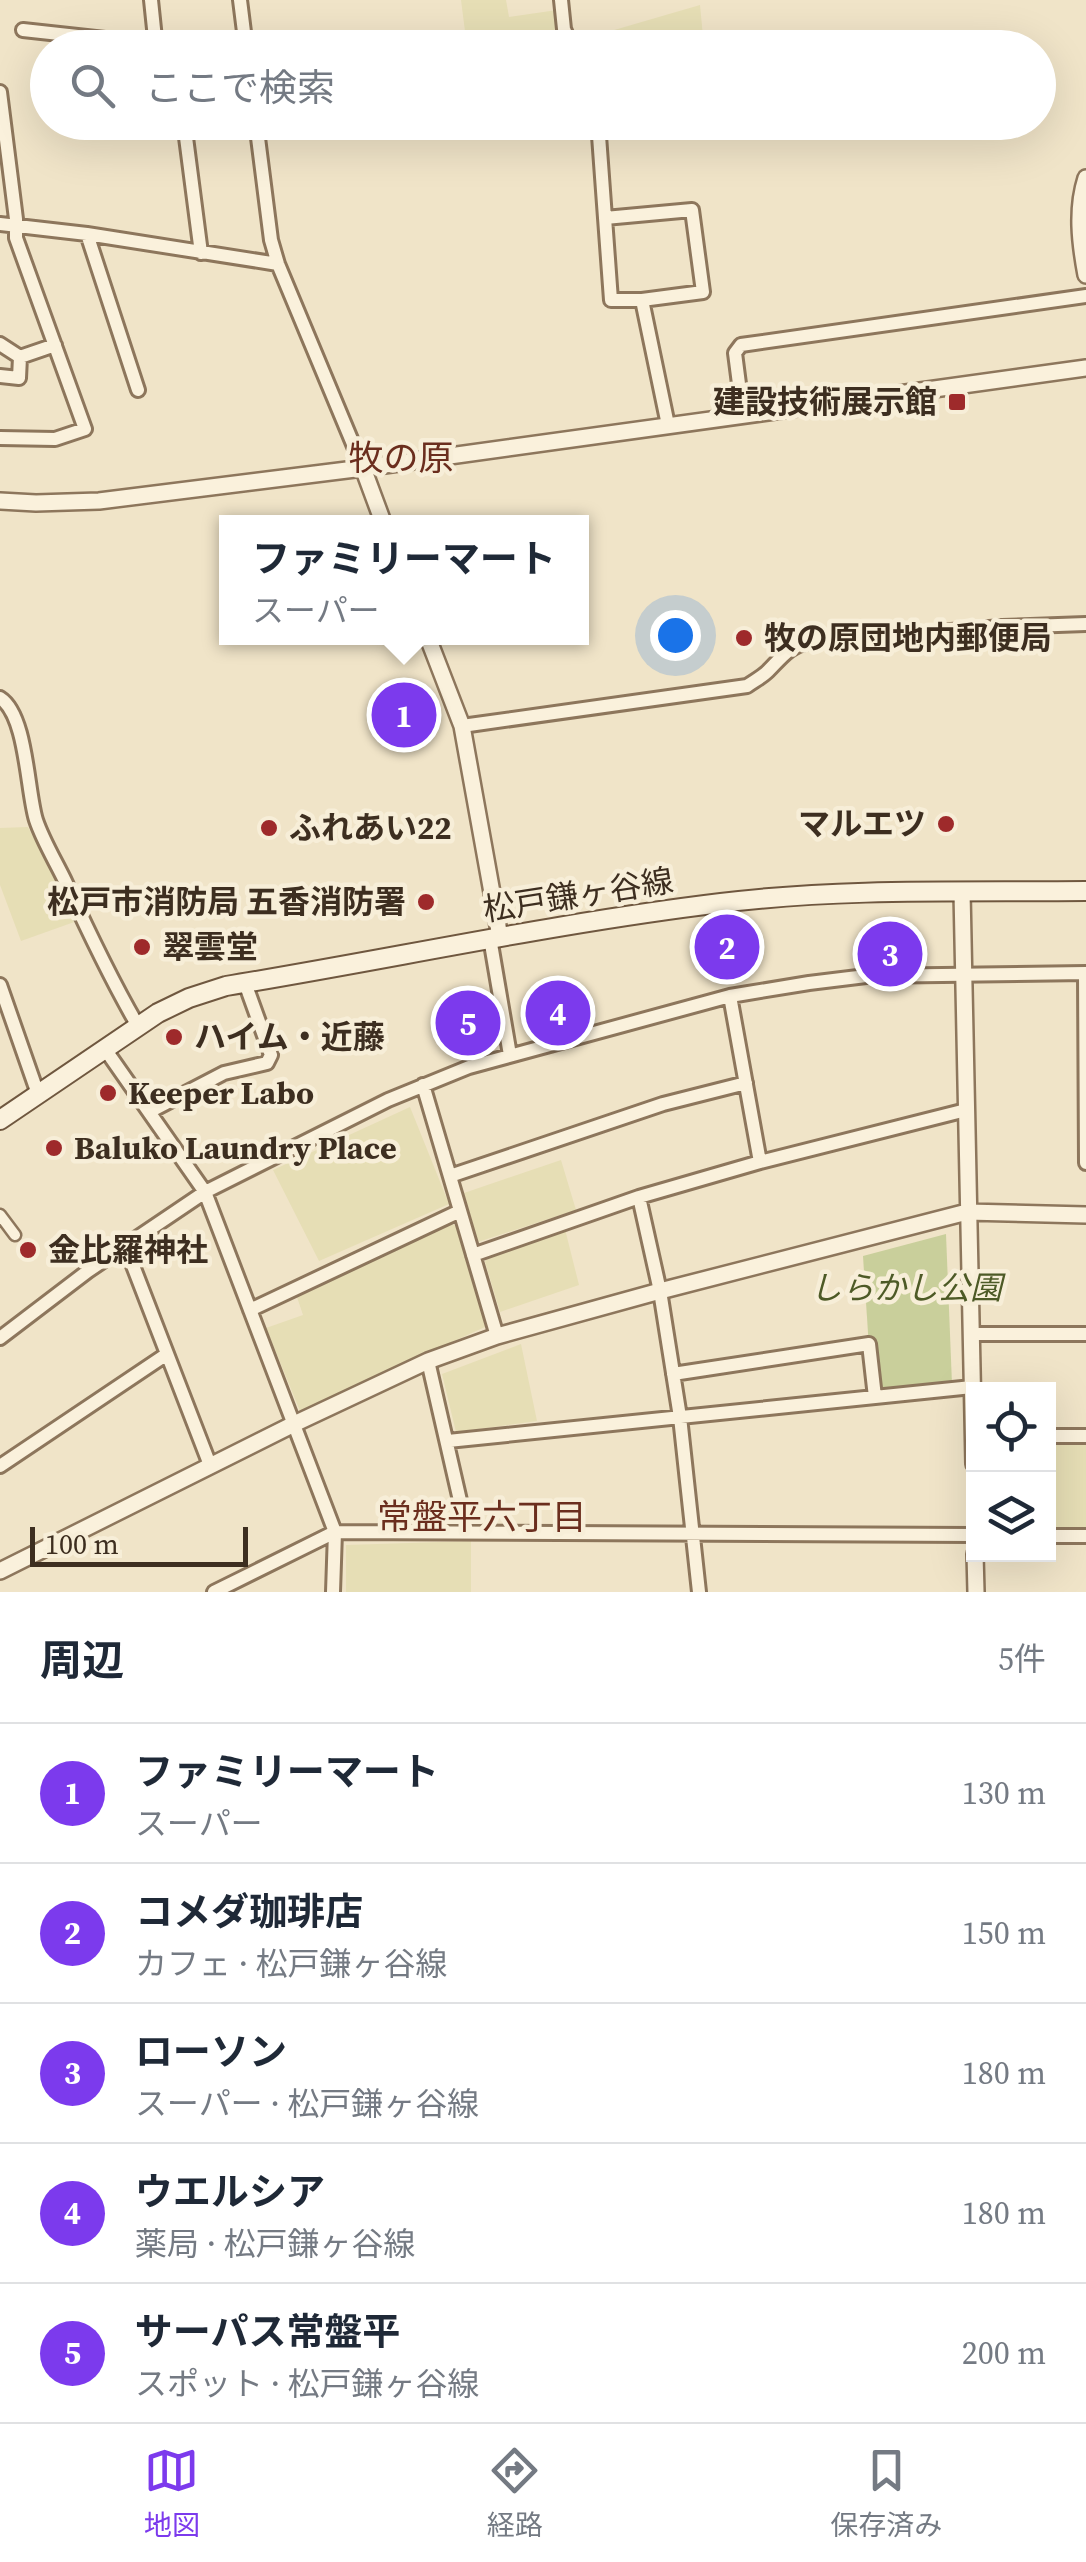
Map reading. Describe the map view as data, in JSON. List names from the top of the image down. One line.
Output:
{"streets":{"main road":["松戸鎌ヶ谷線"]},"districts":["牧の原","常盤平六丁目"],"parks":["しらかし公園"],"places":{"transit":["建設技術展示館"],"other":["牧の原団地内郵便局","マルエツ","ふれあい22","松戸市消防局 五香消防署","翠雲堂","ハイム・近藤","Keeper Labo","Baluko Laundry Place","金比羅神社"]},"scale_bar":"100 m","page":{"search":"ここで検索","popup":["ファミリーマート","スーパー"],"pins":["1","2","3","4","5"],"scale":"100 m","heading":["周辺","5件"],"list":[{"mark":"1","name":"ファミリーマート","note":"スーパー","value":"130 m"},{"mark":"2","name":"コメダ珈琲店","note":"カフェ · 松戸鎌ヶ谷線","value":"150 m"},{"mark":"3","name":"ローソン","note":"スーパー · 松戸鎌ヶ谷線","value":"180 m"},{"mark":"4","name":"ウエルシア","note":"薬局 · 松戸鎌ヶ谷線","value":"180 m"},{"mark":"5","name":"サーパス常盤平","note":"スポット · 松戸鎌ヶ谷線","value":"200 m"}],"nav":["地図","経路","保存済み"]}}
